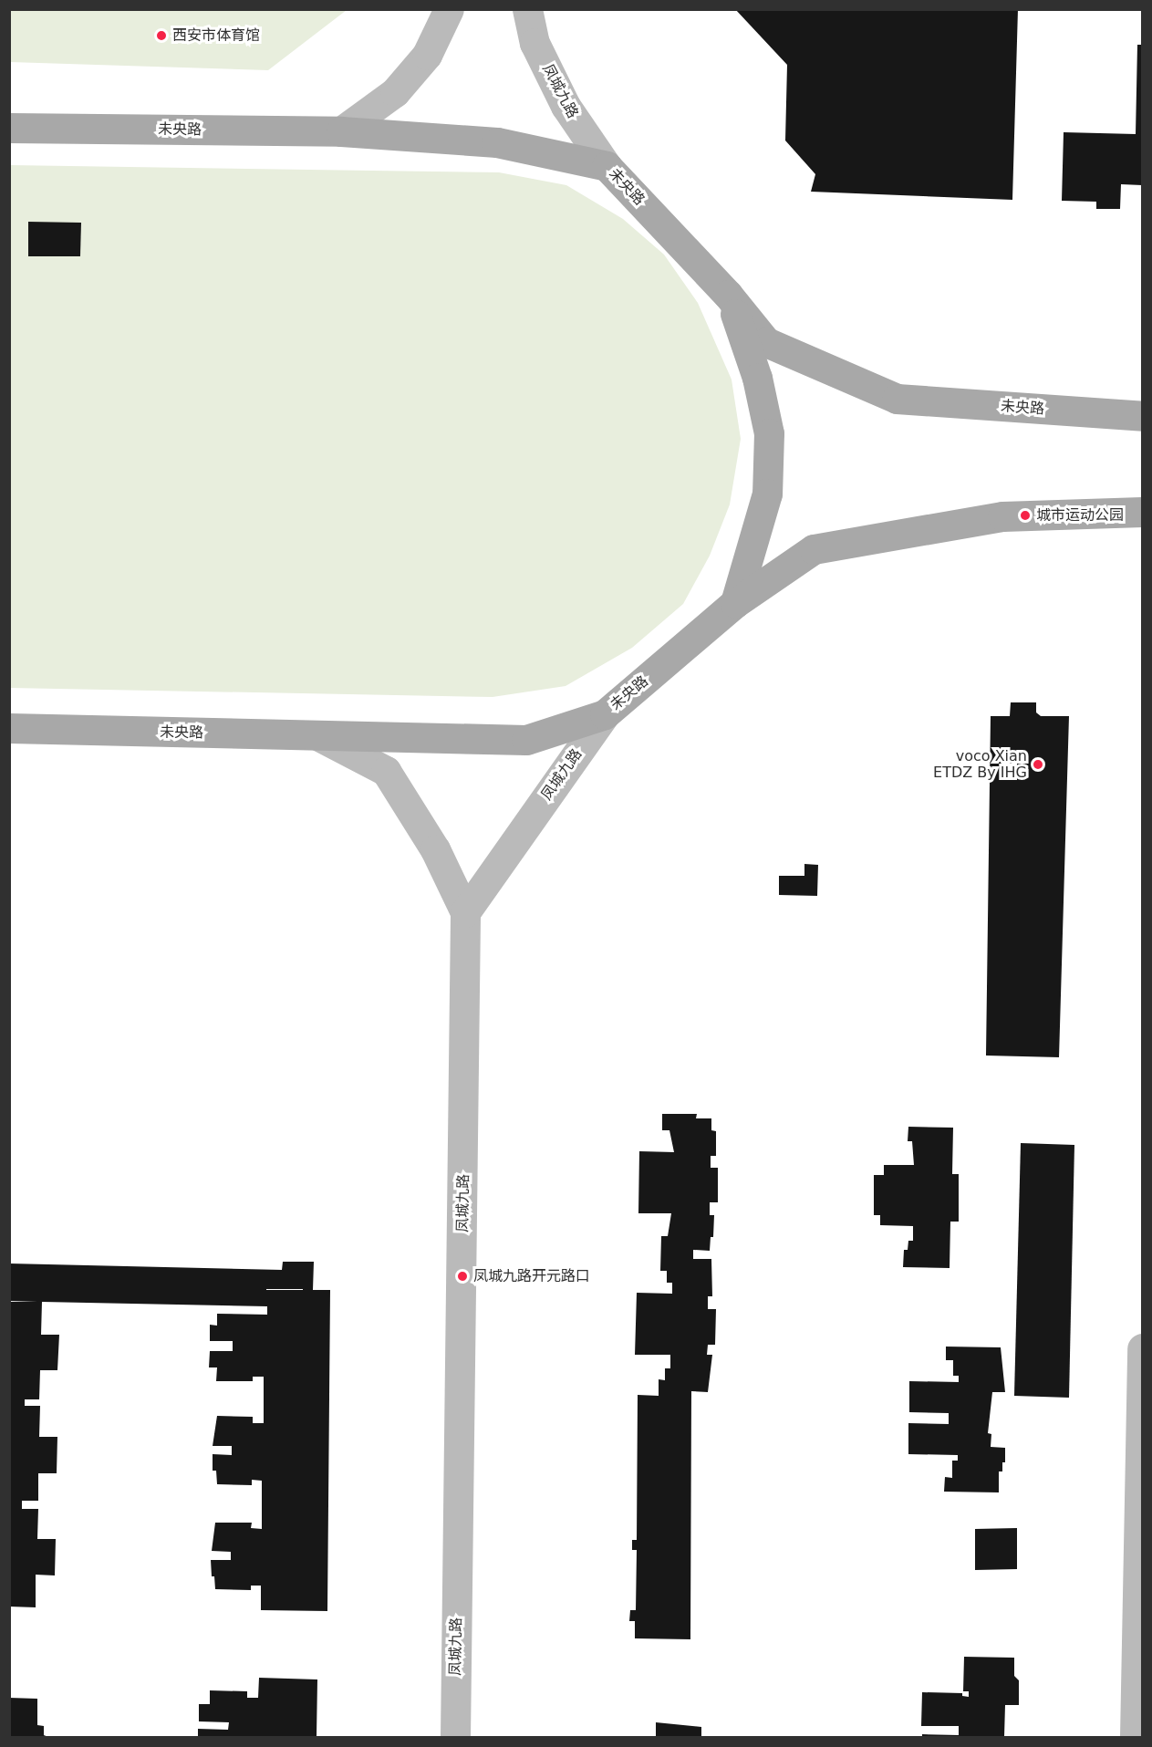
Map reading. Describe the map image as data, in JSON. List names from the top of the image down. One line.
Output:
{"streets":{"main road":["未央路"],"street":["凤城九路"]},"crossings":[["凤城九路","未央路"]],"places":["西安市体育馆","城市运动公园","voco Xian ETDZ By IHG","凤城九路开元路口"]}
